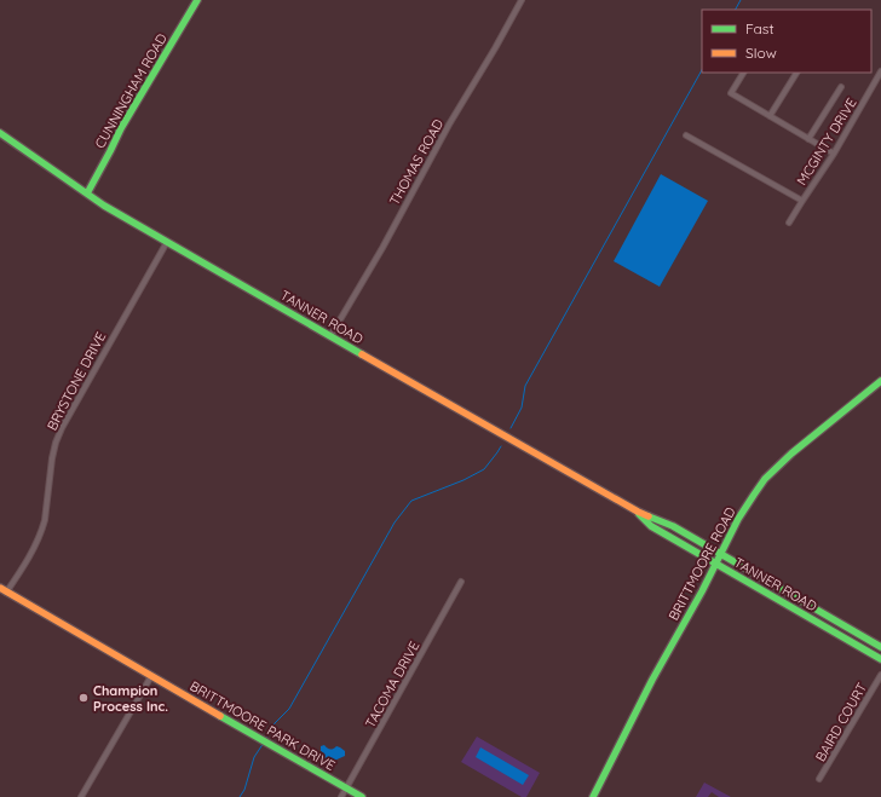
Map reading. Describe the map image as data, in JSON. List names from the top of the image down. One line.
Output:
{"streets":{"main road":["CUNNINGHAM ROAD","TANNER ROAD","BRITTMOORE ROAD","BRITTMOORE PARK DRIVE"],"street":["MCGINTY DRIVE","THOMAS ROAD","BRYSTONE DRIVE","TACOMA DRIVE","BAIRD COURT"]},"crossings":[["CUNNINGHAM ROAD","TANNER ROAD"],["THOMAS ROAD","TANNER ROAD"],["TANNER ROAD","BRYSTONE DRIVE"],["TANNER ROAD","BRITTMOORE ROAD"],["BRYSTONE DRIVE","BRITTMOORE PARK DRIVE"],["TACOMA DRIVE","BRITTMOORE PARK DRIVE"]],"places":["Champion Process Inc."],"legend":["Fast","Slow"]}
